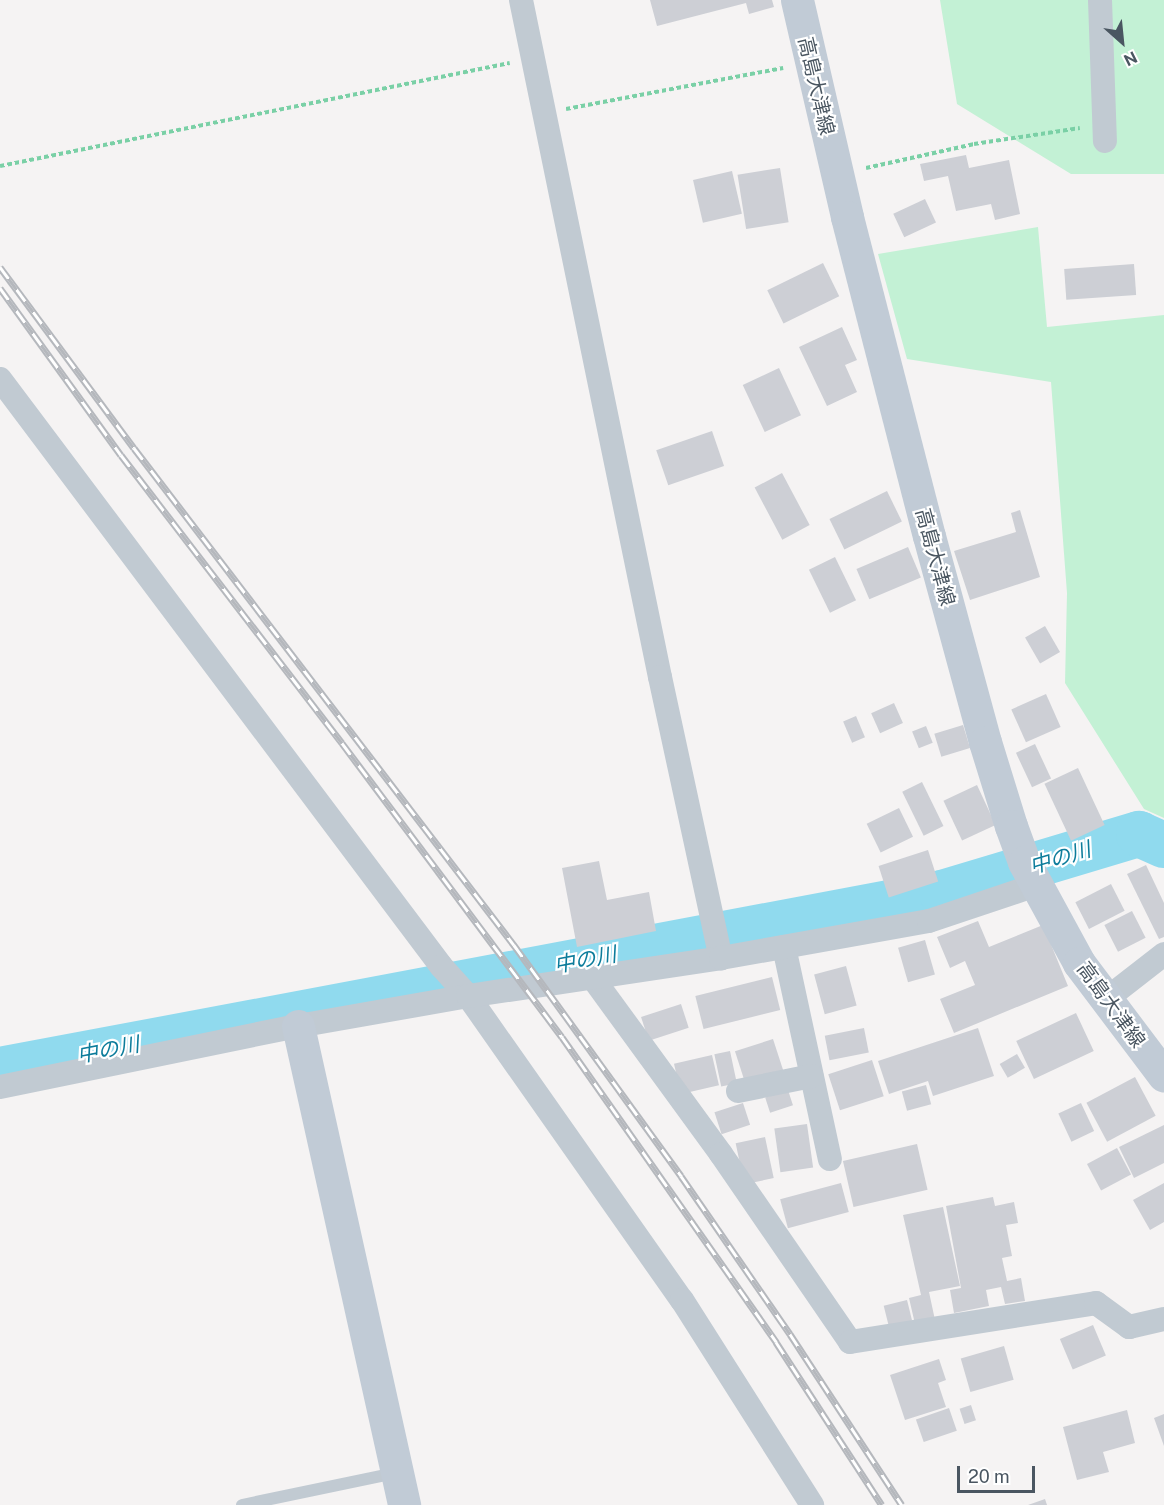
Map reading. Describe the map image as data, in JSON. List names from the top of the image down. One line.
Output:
{"streets":{"main road":["高島大津線"]},"water":["中の川"],"scale_bar":"20 m","north":"bottom right"}
